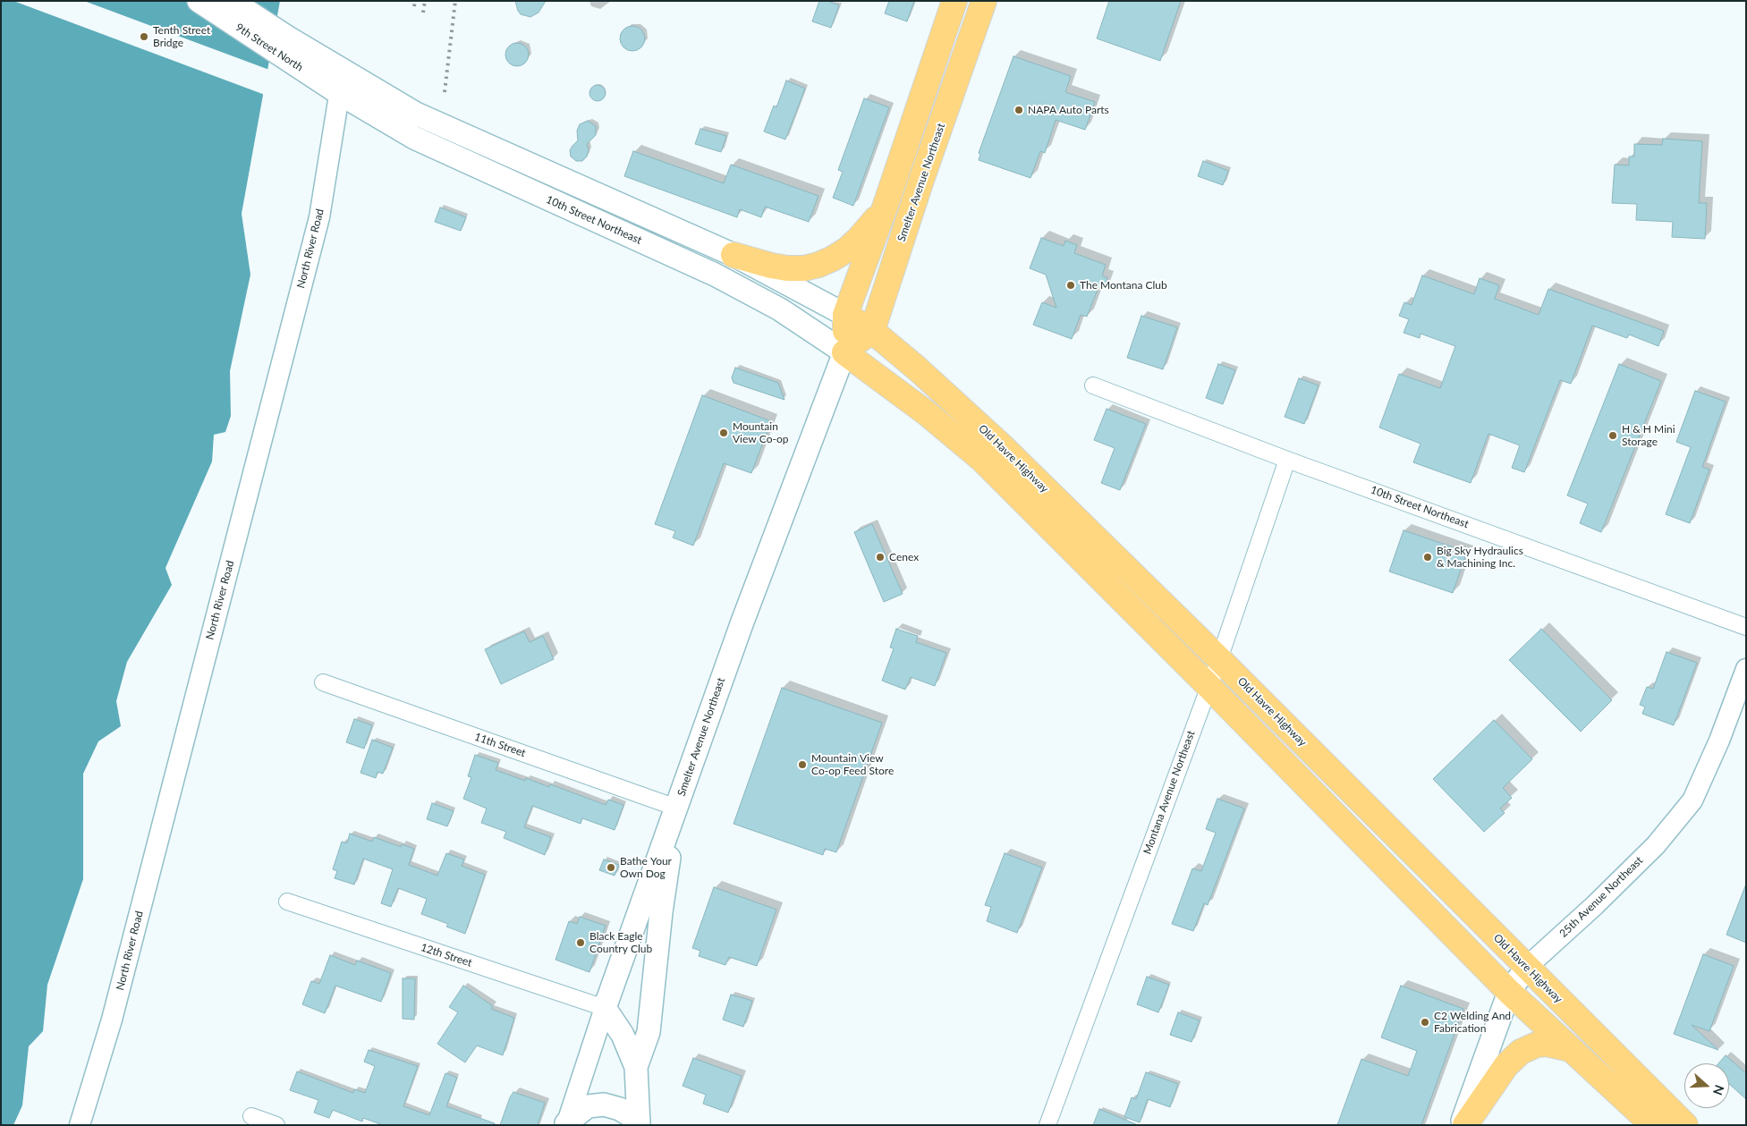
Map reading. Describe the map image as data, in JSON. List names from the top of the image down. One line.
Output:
{"streets":{"highway":["Smelter Avenue Northeast","Old Havre Highway"],"main road":["9th Street North","10th Street Northeast","25th Avenue Northeast"],"street":["North River Road","11th Street","Montana Avenue Northeast","12th Street"]},"crossings":[["9th Street North","10th Street Northeast"],["9th Street North","North River Road"],["Smelter Avenue Northeast","10th Street Northeast"],["Smelter Avenue Northeast","Old Havre Highway"],["Smelter Avenue Northeast","11th Street"],["Smelter Avenue Northeast","12th Street"],["10th Street Northeast","North River Road"],["10th Street Northeast","Old Havre Highway"],["10th Street Northeast","Montana Avenue Northeast"],["Old Havre Highway","Montana Avenue Northeast"],["Old Havre Highway","25th Avenue Northeast"]],"places":["Tenth Street Bridge","NAPA Auto Parts","The Montana Club","Mountain View Co-op","H & H Mini Storage","Cenex","Big Sky Hydraulics & Machining Inc.","Mountain View Co-op Feed Store","Bathe Your Own Dog","Black Eagle Country Club","C2 Welding And Fabrication"],"north":"right"}
